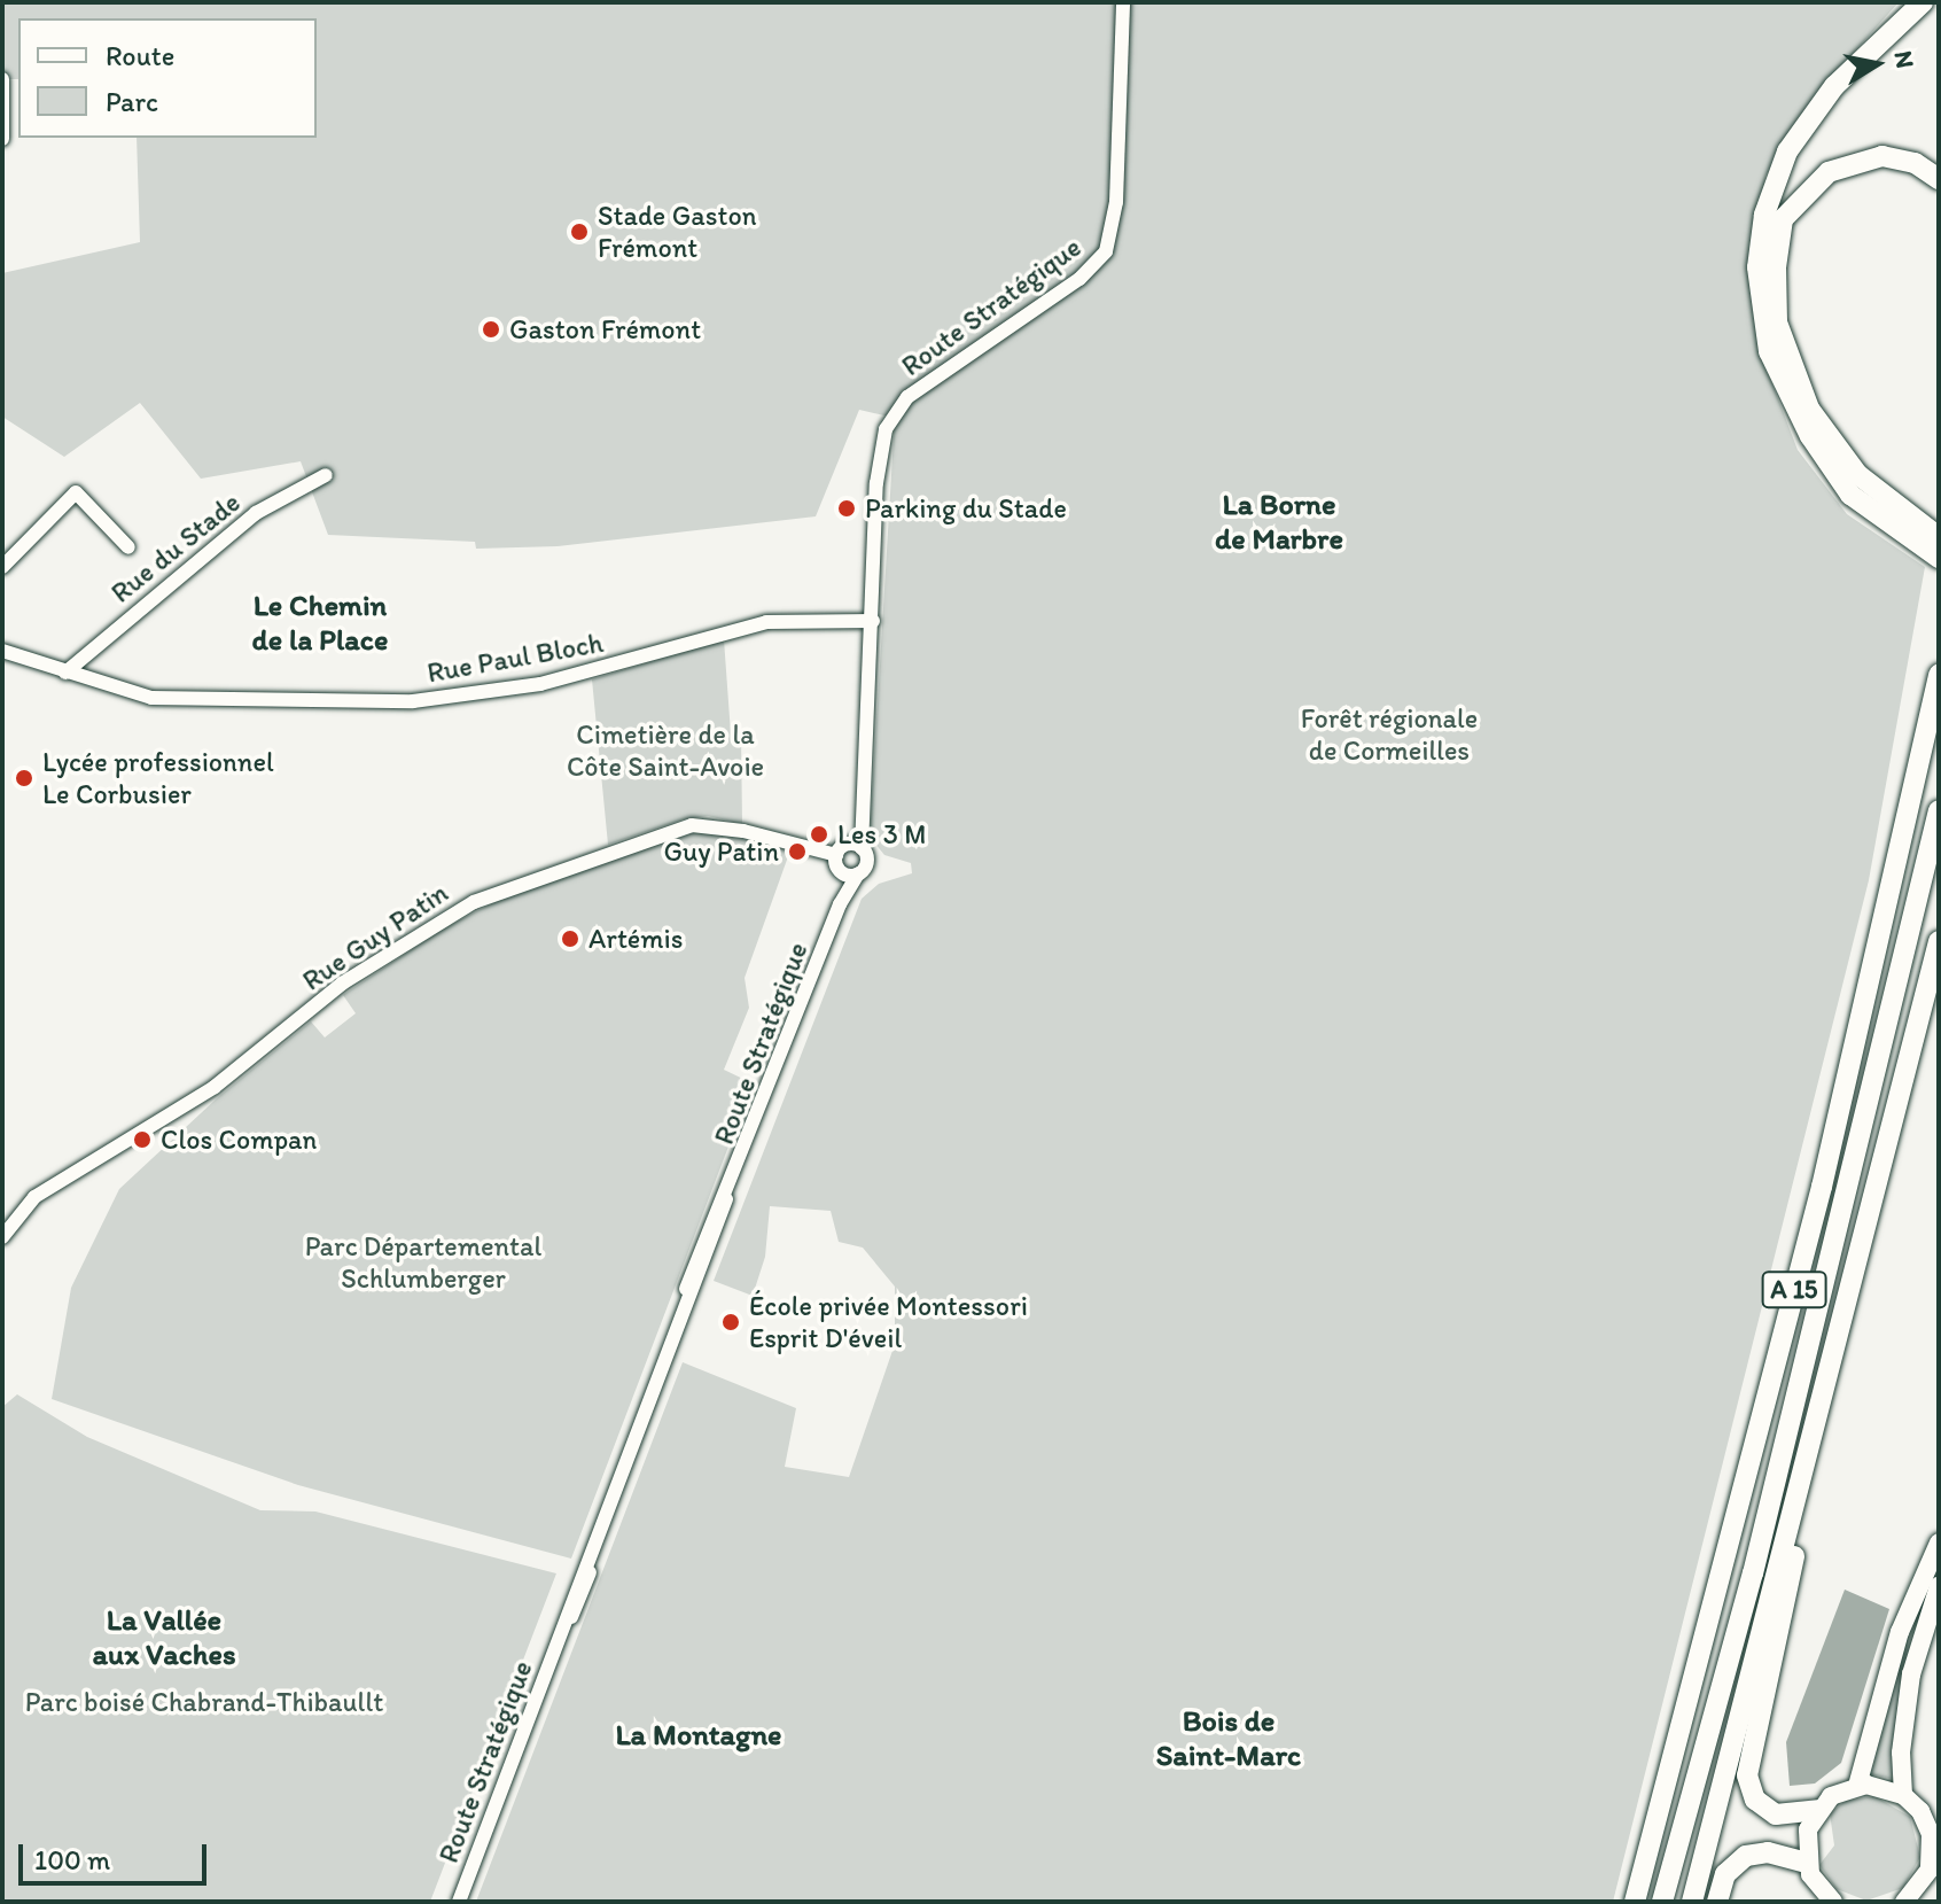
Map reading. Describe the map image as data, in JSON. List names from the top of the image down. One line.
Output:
{"streets":{"highway":["A 15"],"street":["Route Stratégique","Rue du Stade","Rue Paul Bloch","Rue Guy Patin"]},"crossings":[["Route Stratégique","Rue Paul Bloch"],["Route Stratégique","Rue Guy Patin"],["Rue du Stade","Rue Paul Bloch"]],"districts":["La Borne de Marbre","Le Chemin de la Place","La Vallée aux Vaches","Bois de Saint-Marc","La Montagne"],"parks":["Forêt régionale de Cormeilles","Cimetière de la Côte Saint-Avoie","Parc Départemental Schlumberger","Parc boisé Chabrand-Thibaullt"],"places":["Stade Gaston Frémont","Gaston Frémont","Parking du Stade","Lycée professionnel Le Corbusier","Les 3 M","Guy Patin","Artémis","Clos Compan","École privée Montessori Esprit D'éveil"],"legend":["Route","Parc"],"scale_bar":"100 m","north":"right"}
